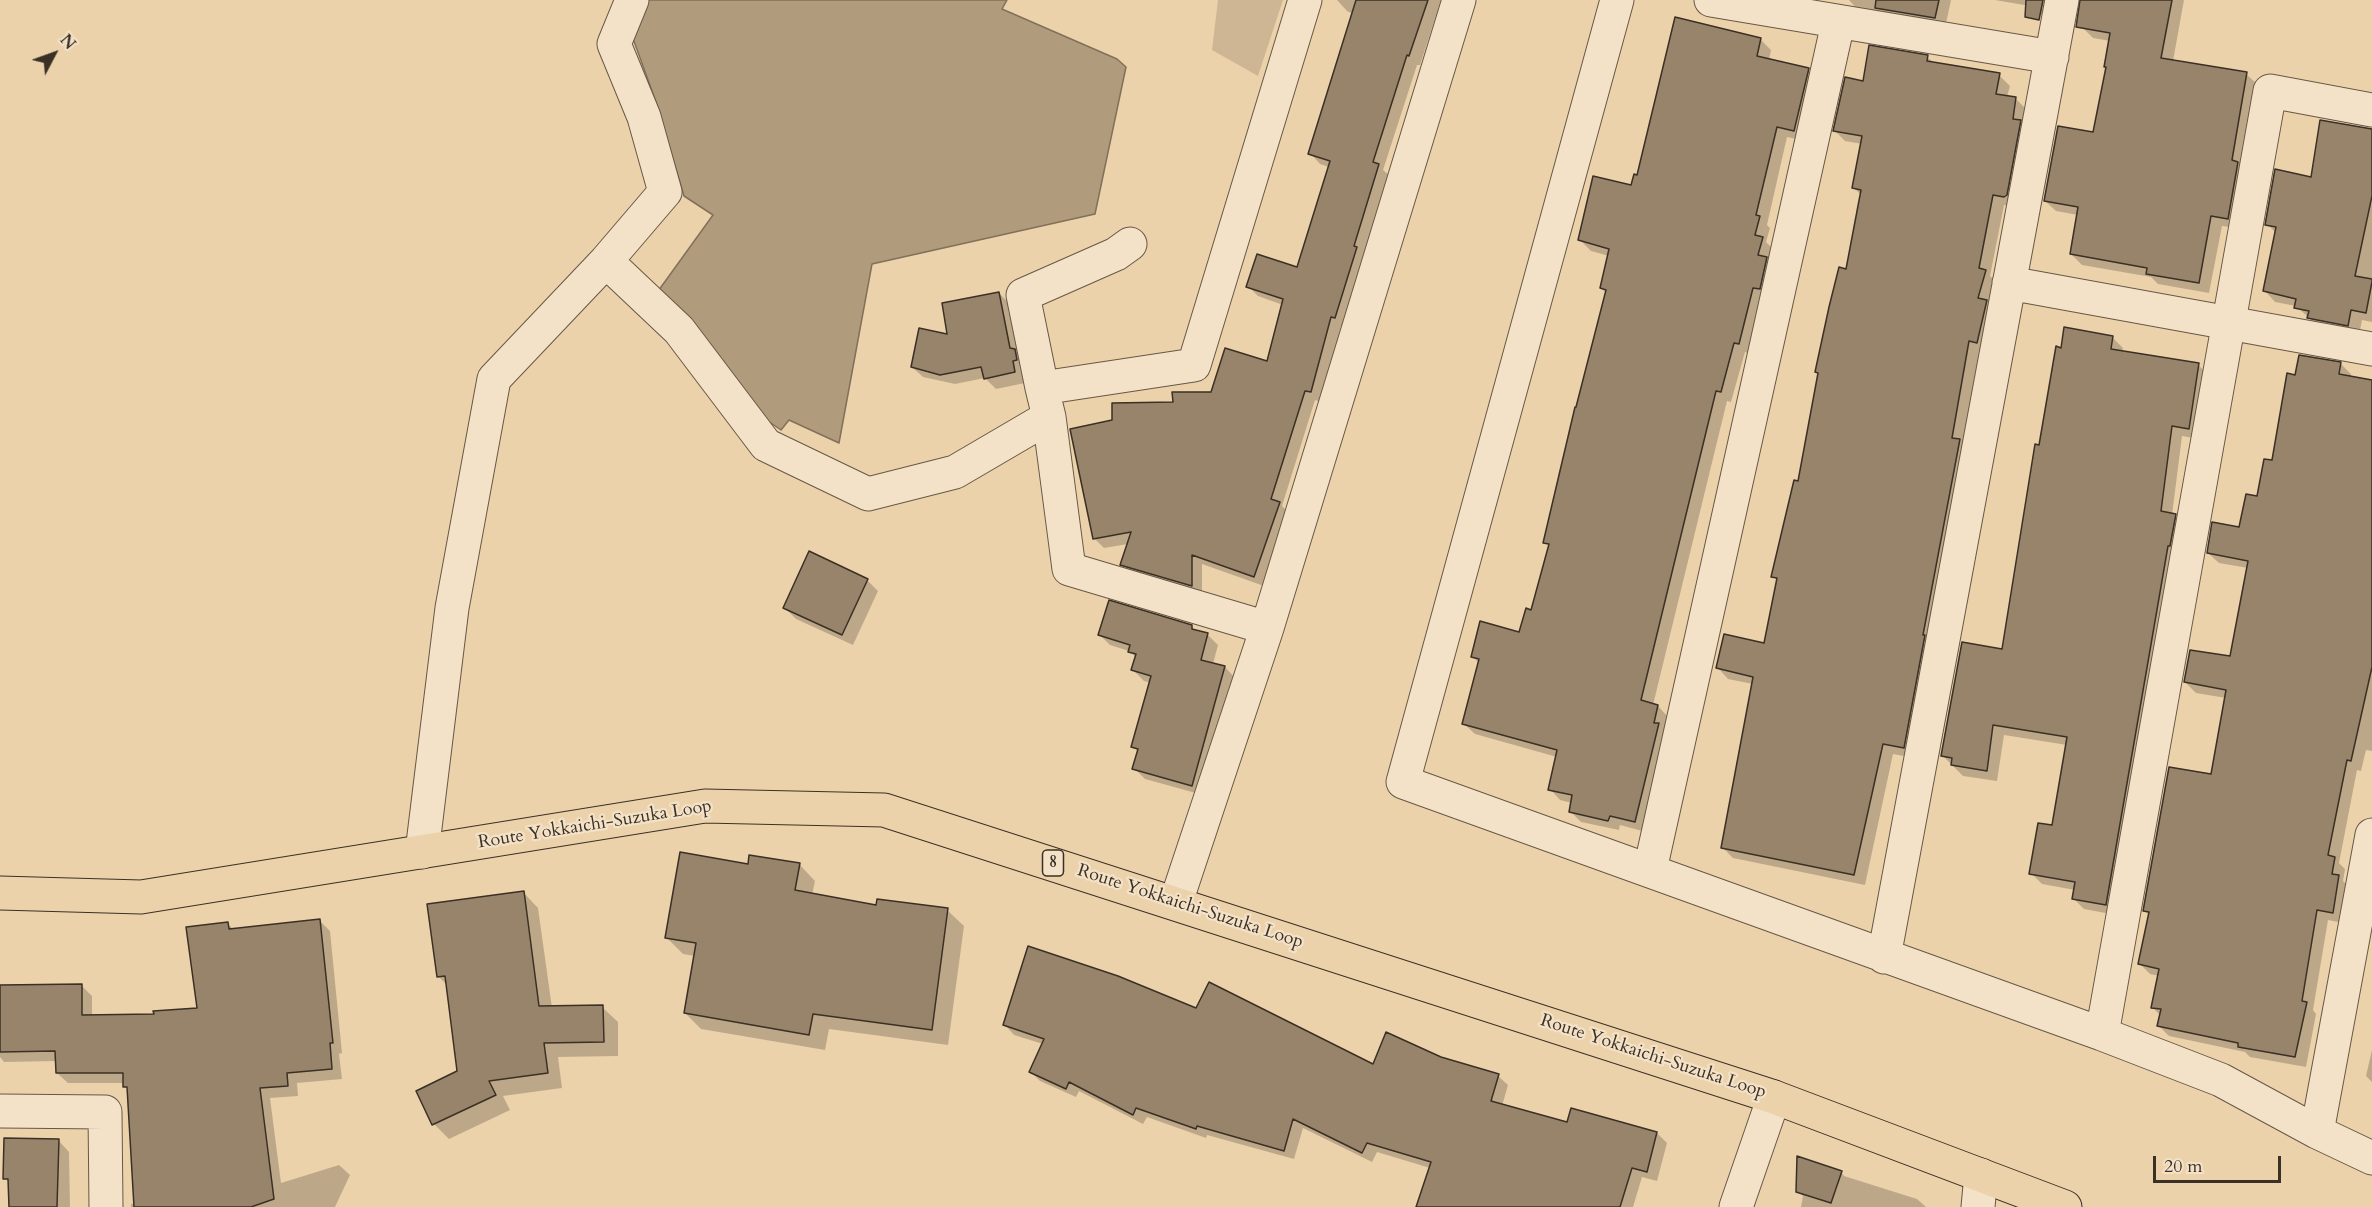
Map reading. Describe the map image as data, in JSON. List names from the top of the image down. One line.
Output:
{"streets":{"main road":["Route Yokkaichi-Suzuka Loop","8"]},"scale_bar":"20 m","north":"top right"}
